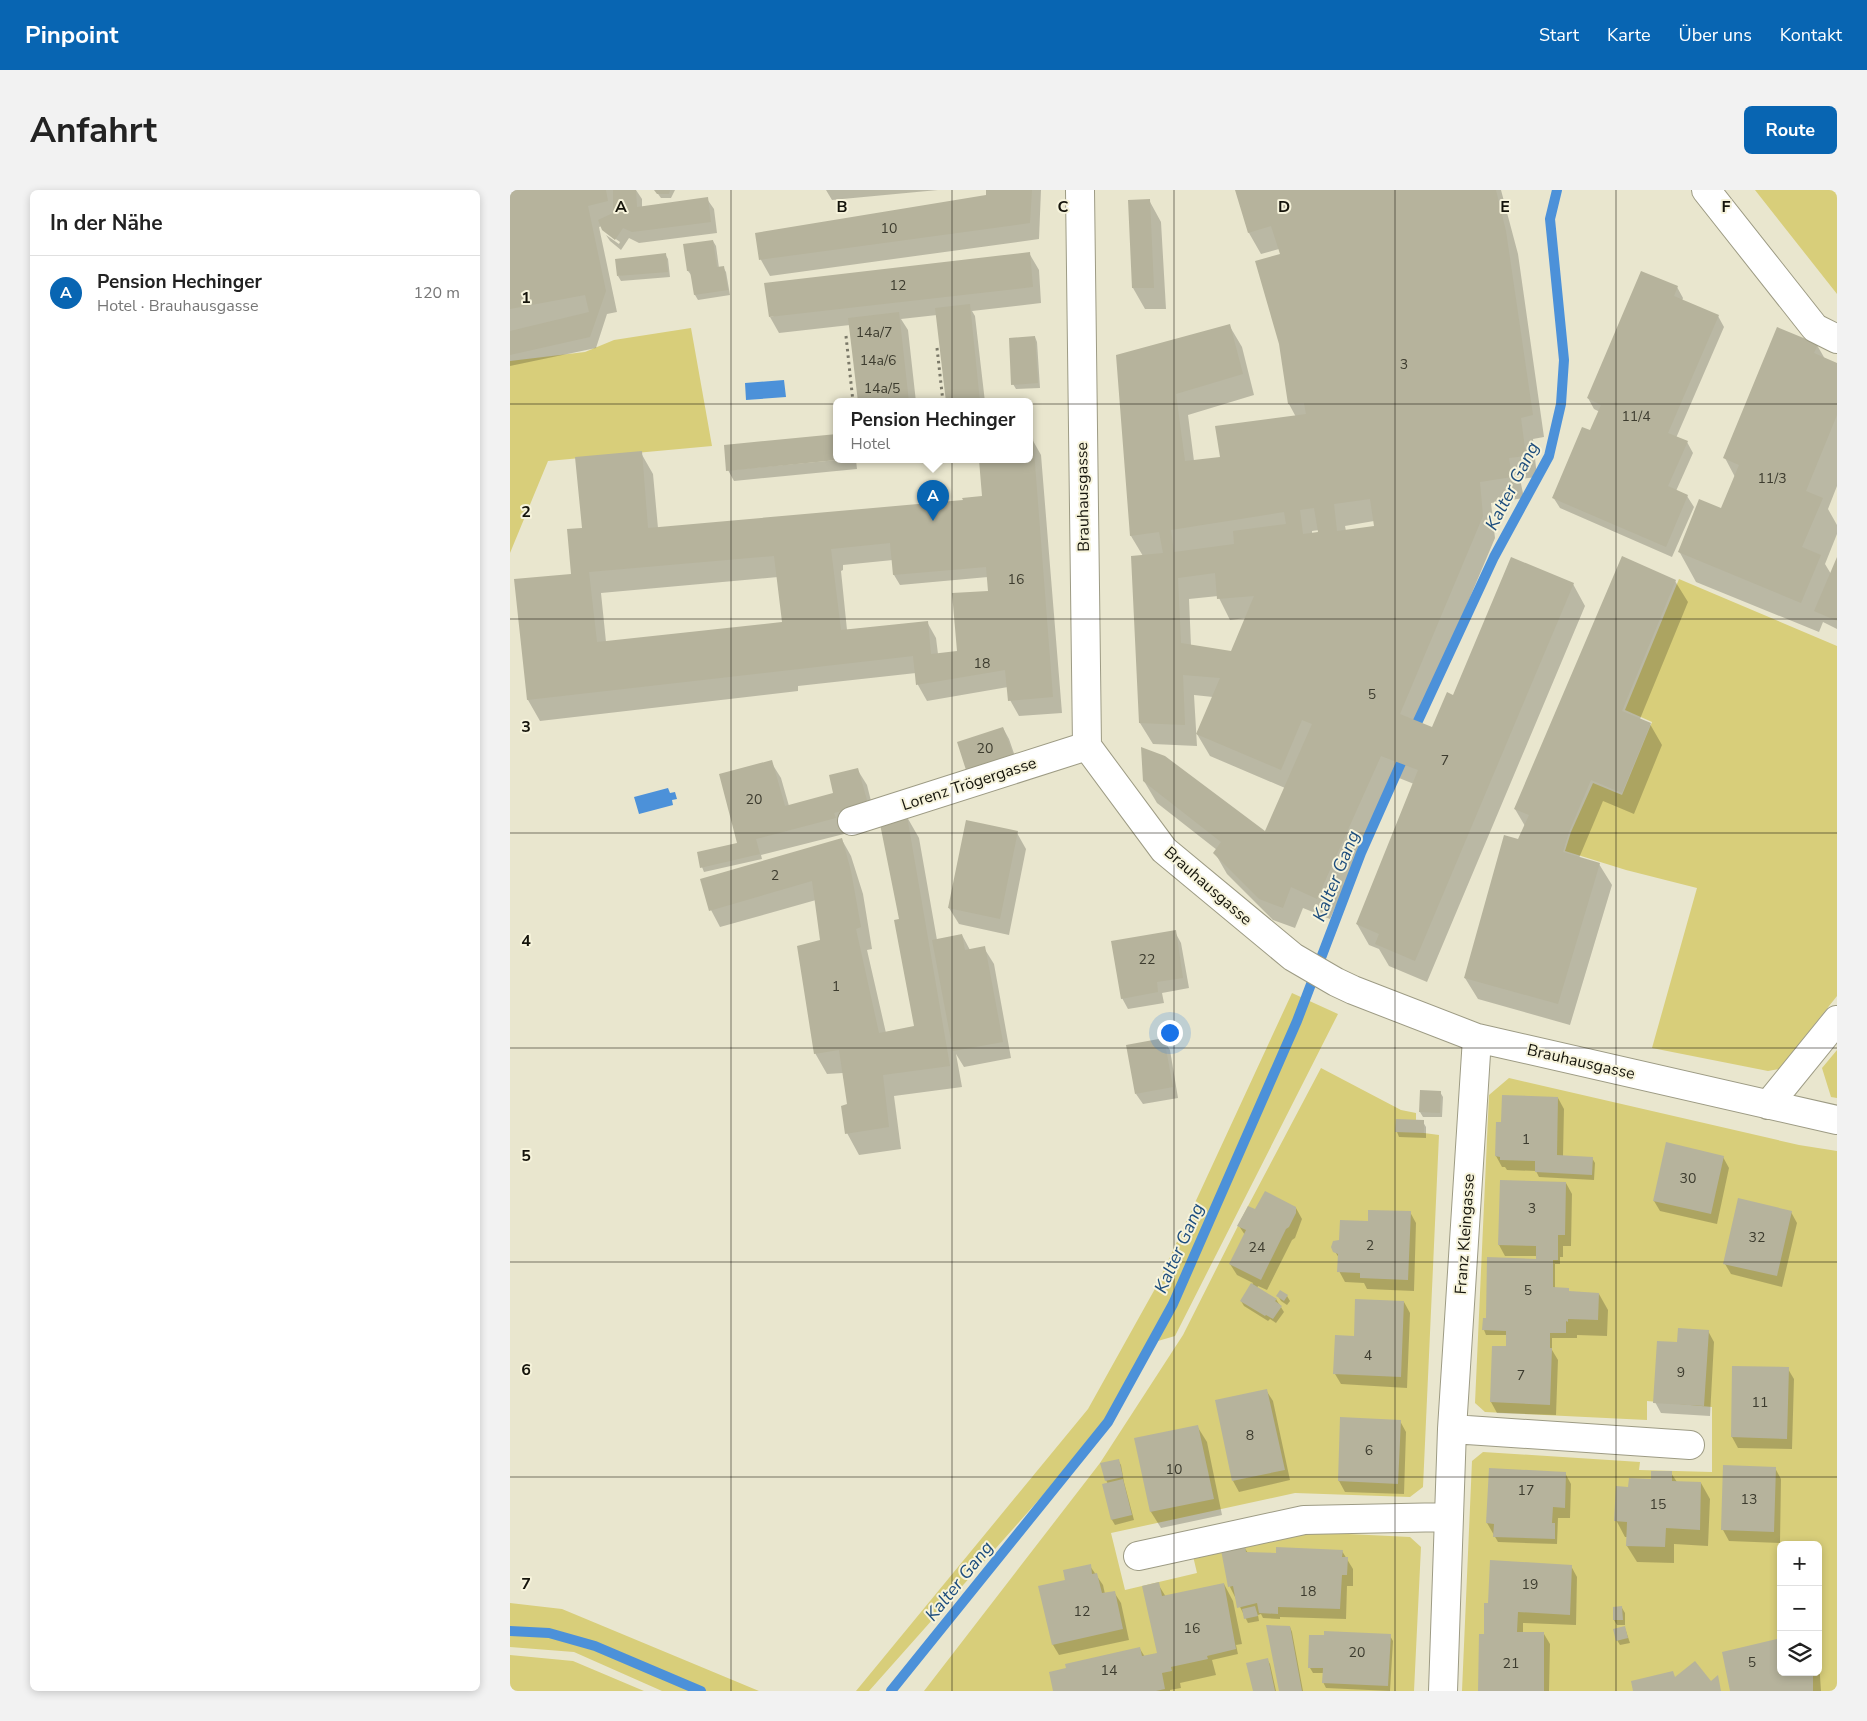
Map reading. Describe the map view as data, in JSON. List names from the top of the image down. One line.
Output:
{"streets":{"street":["Brauhausgasse","Lorenz Trögergasse","Franz Kleingasse"]},"crossings":[["Brauhausgasse","Lorenz Trögergasse"],["Brauhausgasse","Franz Kleingasse"]],"water":["Kalter Gang"],"house_numbers":["10","12","14a/7","14a/6","3","14a/5","11/4","11/3","16","18","5","20","7","20","2","22","1","1","30","3","32","2","24","5","4","9","7","11","8","6","10","17","13","15","19","18","12","16","20","5","21","14"],"page":{"header":"Pinpoint","nav":["Start","Karte","Über uns","Kontakt"],"buttons":"Route","title":"Anfahrt","heading":"In der Nähe","list":[{"mark":"A","name":"Pension Hechinger","note":"Hotel · Brauhausgasse","value":"120 m"}],"popup":["Pension Hechinger","Hotel"],"pins":"A","map_buttons":["+","−"]},"grid":{"columns":["A","B","C","D","E","F"],"rows":["1","2","3","4","5","6","7"]}}
